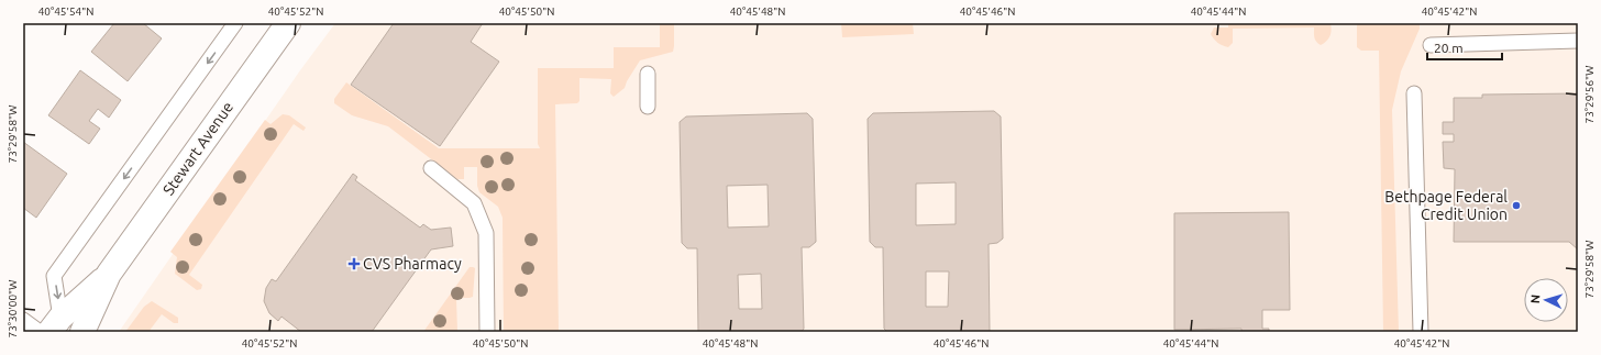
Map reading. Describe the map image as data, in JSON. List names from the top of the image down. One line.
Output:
{"streets":{"main road":["Stewart Avenue"]},"places":{"other":["Bethpage Federal Credit Union"],"health":["CVS Pharmacy"]},"scale_bar":"20 m","north":"left","coordinates":["40°45'54\"N","40°45'52\"N","40°45'50\"N","40°45'48\"N","40°45'46\"N","40°45'44\"N","40°45'42\"N","73°29'56\"W","73°29'58\"W","73°30'00\"W"]}
